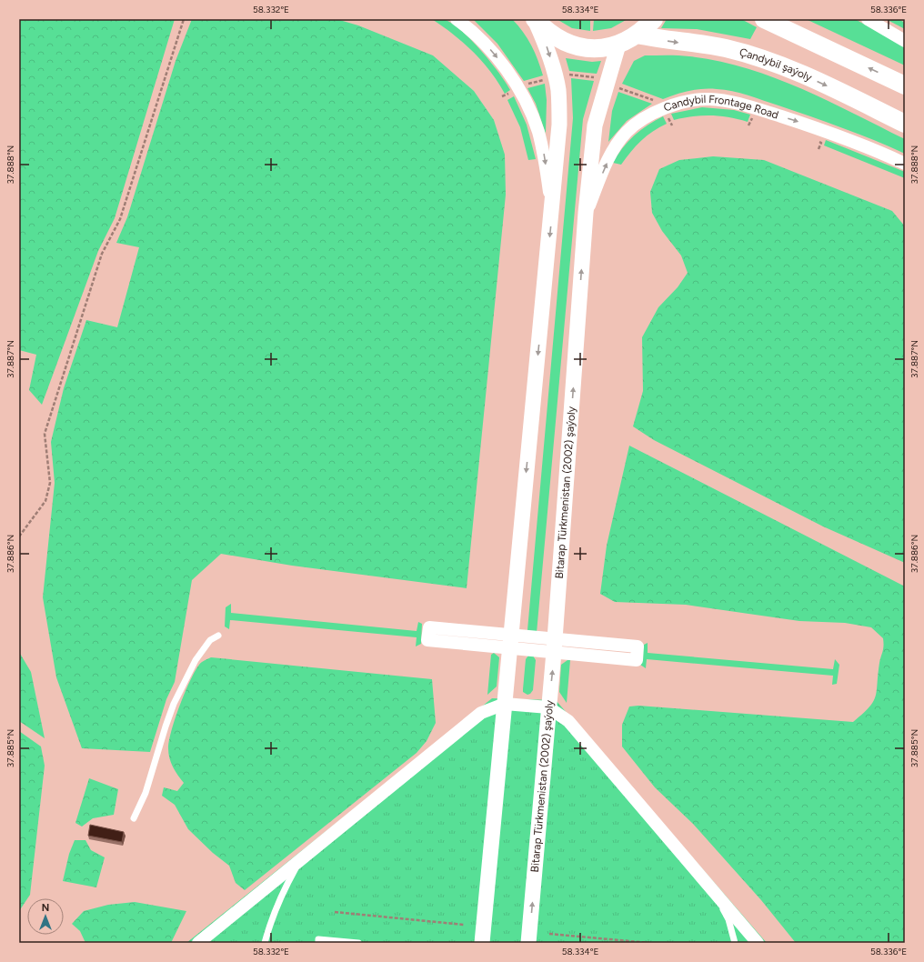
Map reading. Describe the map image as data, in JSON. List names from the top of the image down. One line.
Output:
{"streets":{"main road":["Çandybil şaýoly"],"street":["Candybil Frontage Road","Bitarap Türkmenistan (2002) şaýoly"]},"crossings":[["Candybil Frontage Road","Bitarap Türkmenistan (2002) şaýoly"]],"one_way":["Candybil Frontage Road"],"north":"top","coordinates":["58.332°E","58.334°E","58.336°E","37.888°N","37.887°N","37.886°N","37.885°N"]}
